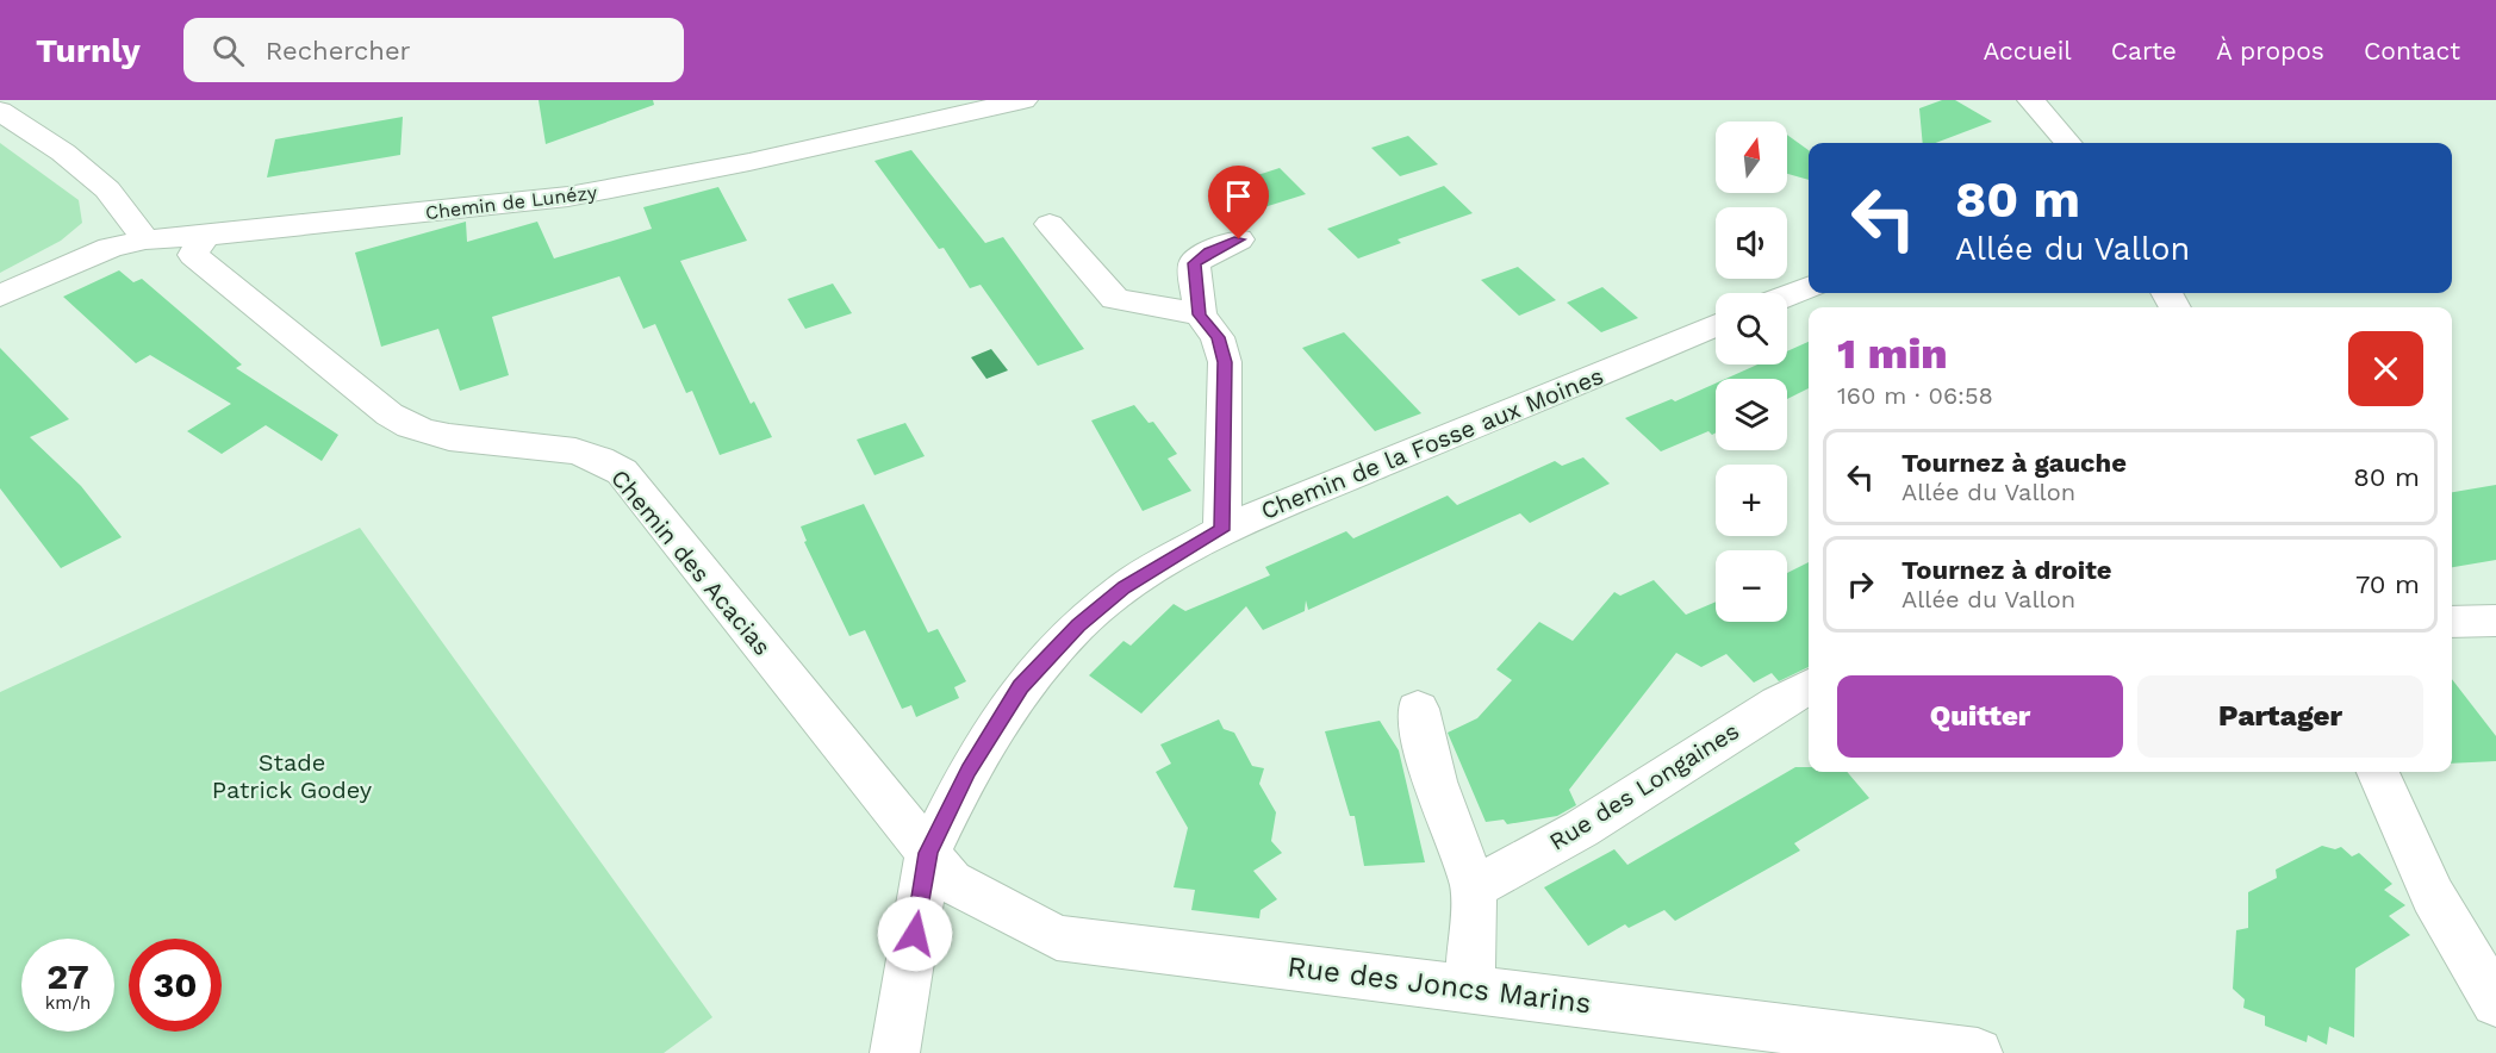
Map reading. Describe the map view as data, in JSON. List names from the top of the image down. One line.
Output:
{"streets":{"street":["Chemin de Lunézy","Chemin de la Fosse aux Moines","Chemin des Acacias","Rue des Longaines","Rue des Joncs Marins"]},"crossings":[["Chemin de Lunézy","Chemin des Acacias"],["Chemin de la Fosse aux Moines","Chemin des Acacias"],["Chemin de la Fosse aux Moines","Rue des Joncs Marins"],["Chemin des Acacias","Rue des Joncs Marins"]],"parks":["Stade Patrick Godey"],"north":"top","page":{"header":"Turnly","search":"Rechercher","nav":["Accueil","Carte","À propos","Contact"],"map_buttons":["+","−"],"turn":["80 m","Allée du Vallon"],"heading":["1 min","160 m · 06:58"],"list":[{"name":"Tournez à gauche","note":"Allée du Vallon","value":"80 m"},{"name":"Tournez à droite","note":"Allée du Vallon","value":"70 m"}],"buttons":["Quitter","Partager"],"speed":"27 km/h","limit":"30"}}
